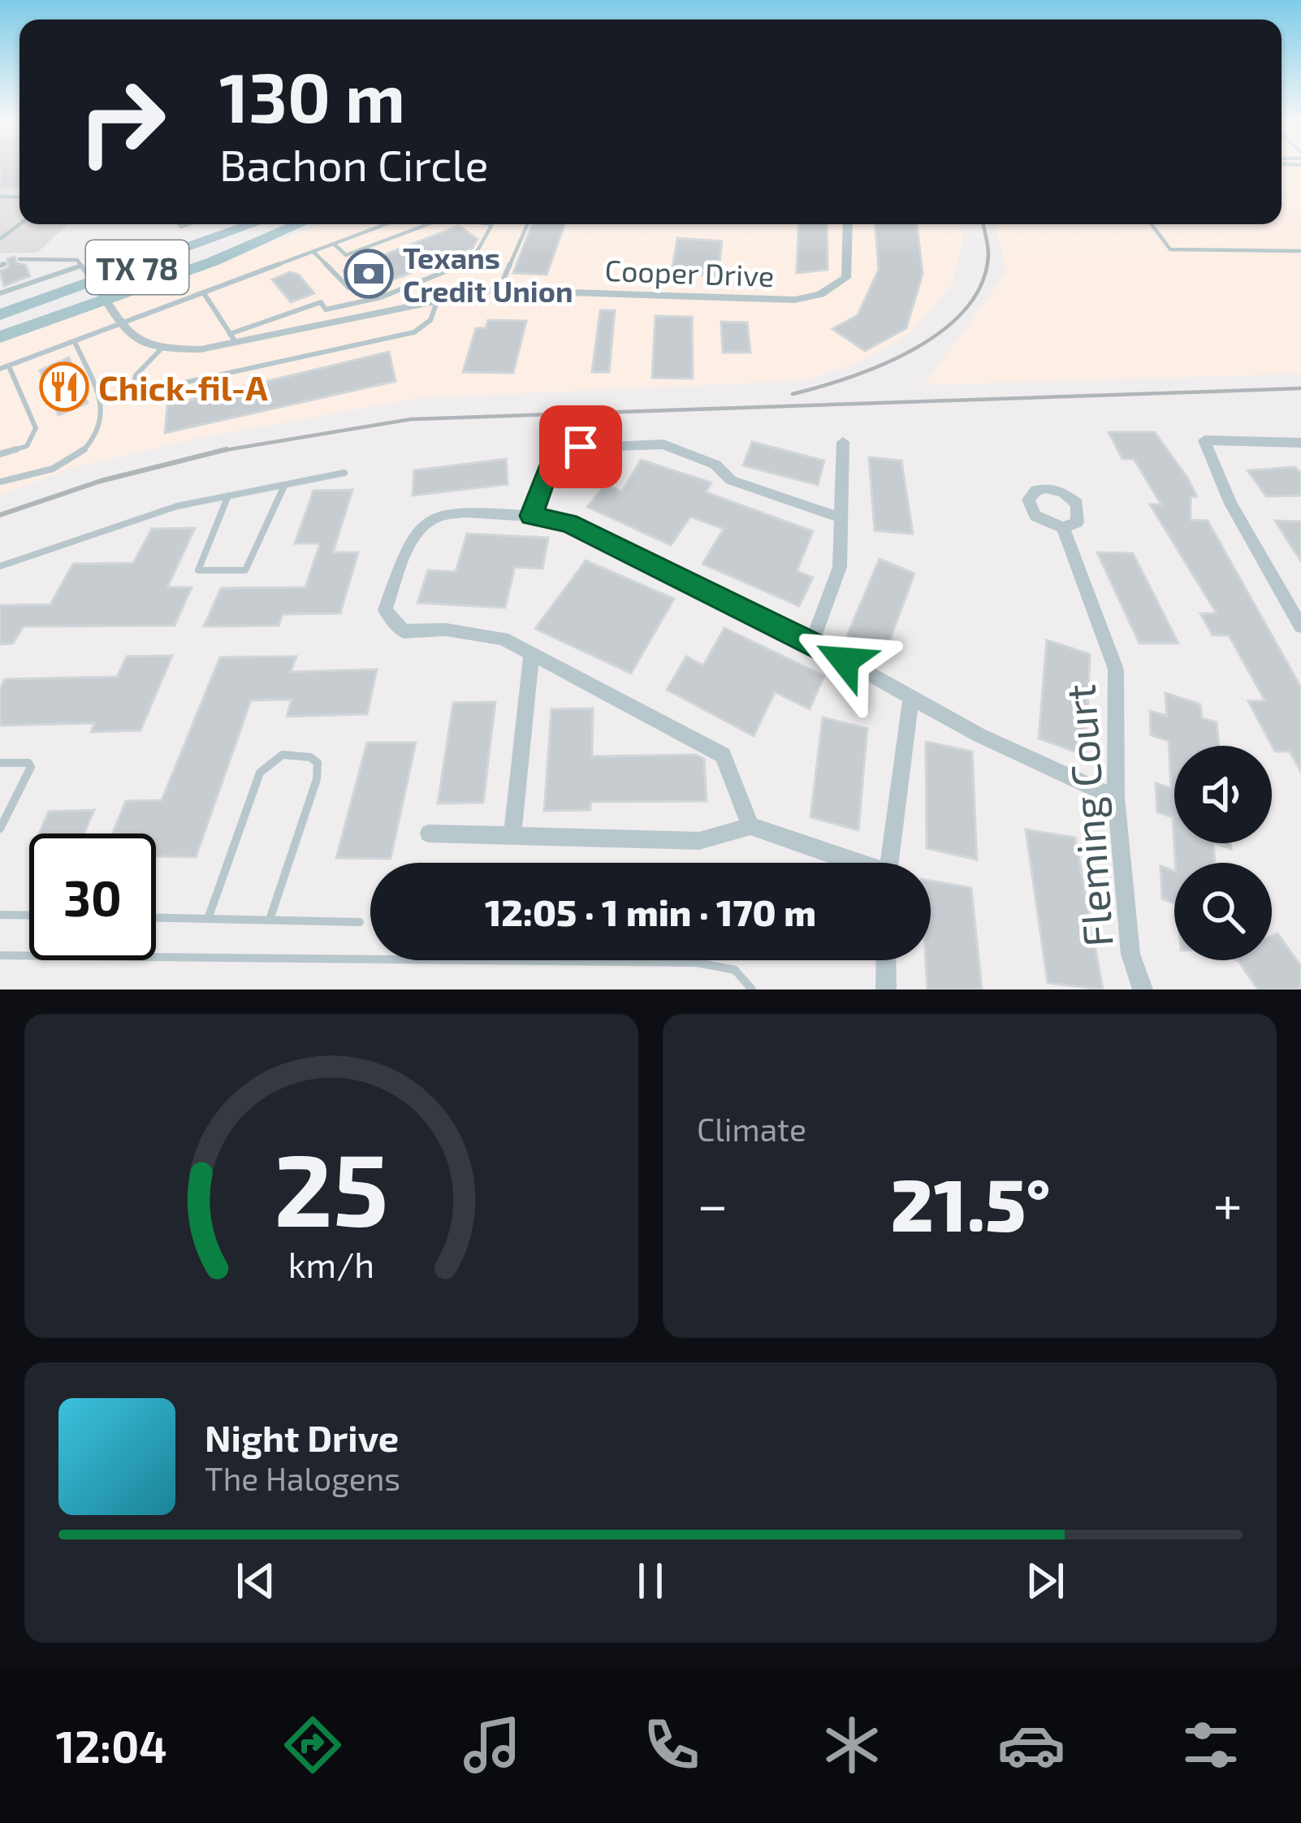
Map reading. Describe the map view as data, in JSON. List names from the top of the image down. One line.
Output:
{"streets":{"main road":["TX 78"],"street":["Cooper Drive","Fleming Court"]},"places":{"bank":["Texans Credit Union"],"restaurant":["Chick-fil-A"]},"page":{"turn":["130 m","Bachon Circle"],"limit":"30","trip":"12:05 · 1 min · 170 m","tile":"Climate","heat":["−","21.5°","+"],"song":["Night Drive","The Halogens"],"tabs":"12:04","gauge":["25","km/h"]}}
